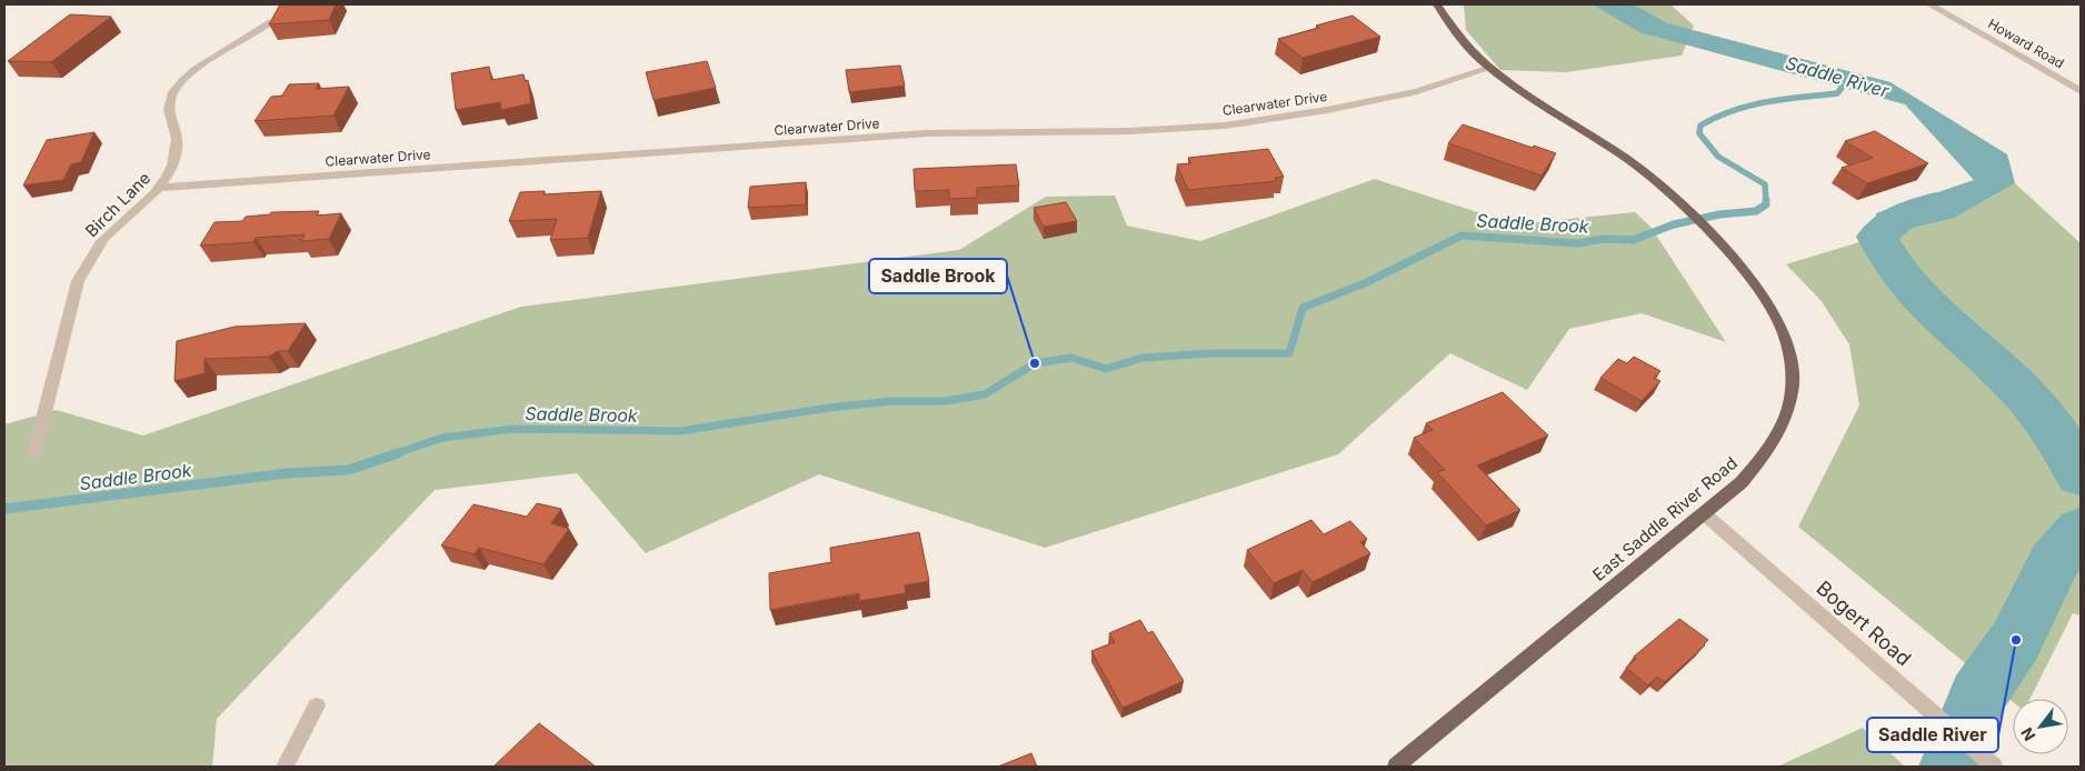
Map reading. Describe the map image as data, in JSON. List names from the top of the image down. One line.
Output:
{"streets":{"main road":["East Saddle River Road"],"street":["Howard Road","Clearwater Drive","Birch Lane","Bogert Road"]},"crossings":[["Clearwater Drive","Birch Lane"],["Clearwater Drive","East Saddle River Road"],["East Saddle River Road","Bogert Road"]],"water":["Saddle River","Saddle Brook"],"places":["Saddle Brook","Saddle River"],"north":"bottom left"}
